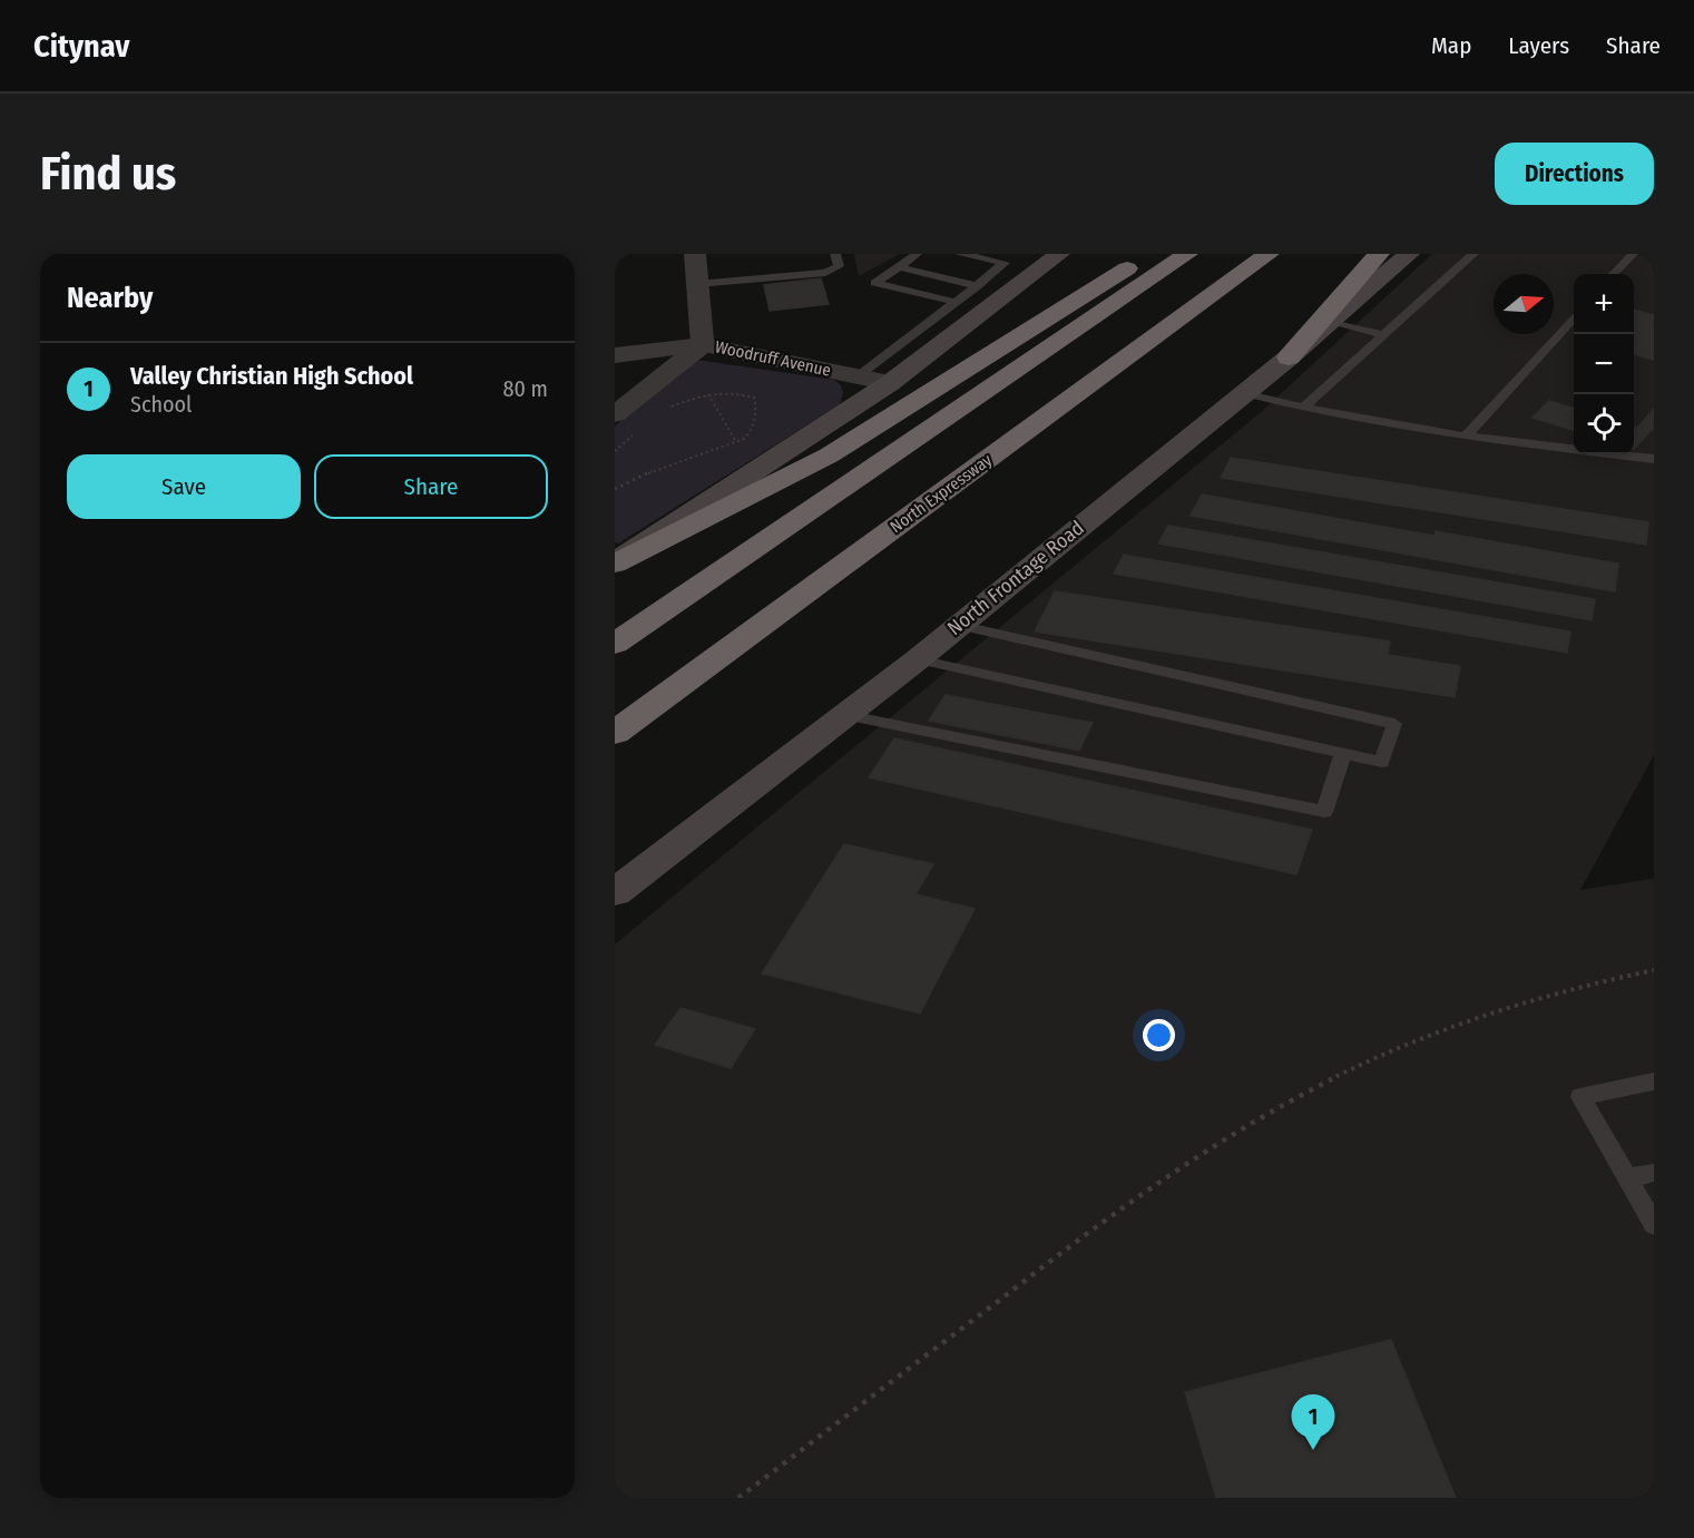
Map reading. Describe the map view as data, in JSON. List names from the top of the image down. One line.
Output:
{"streets":{"highway":["North Expressway"],"main road":["North Frontage Road"],"street":["Woodruff Avenue"]},"north":"right","page":{"header":"Citynav","nav":["Map","Layers","Share"],"buttons":["Directions",["Save","Share"]],"title":"Find us","heading":"Nearby","map_buttons":["+","−"],"list":[{"mark":"1","name":"Valley Christian High School","note":"School","value":"80 m"}],"pins":"1"}}
